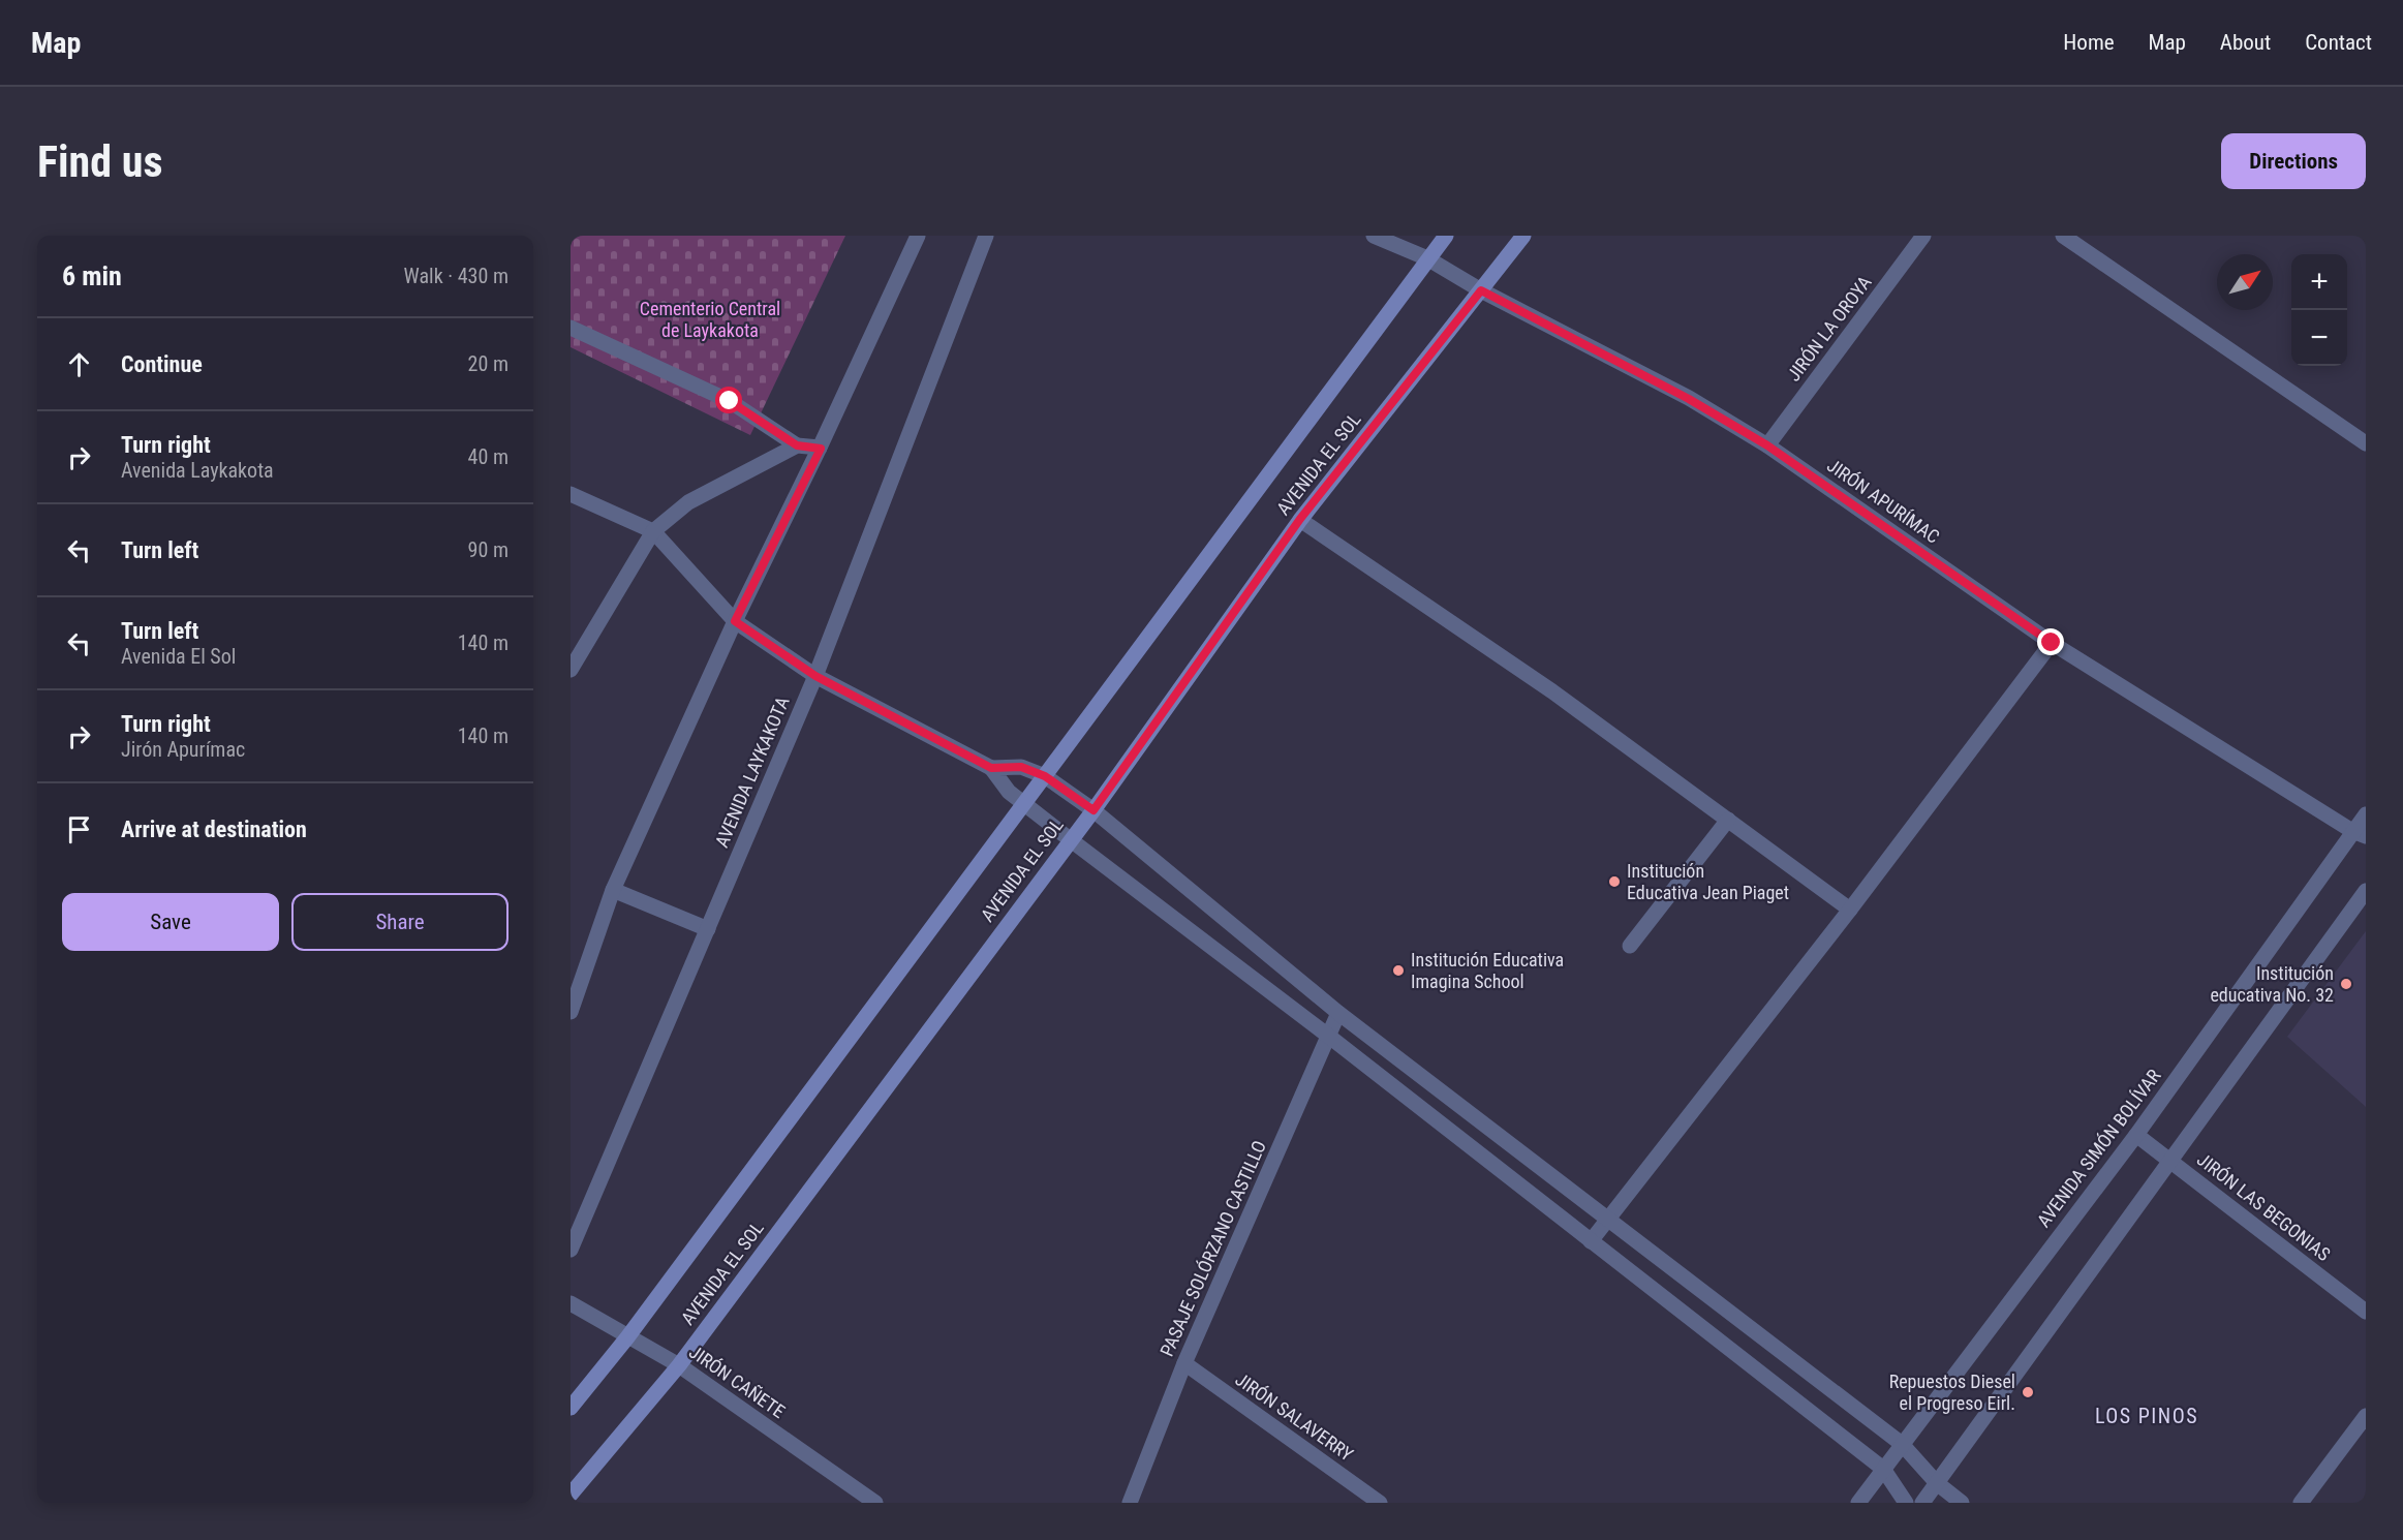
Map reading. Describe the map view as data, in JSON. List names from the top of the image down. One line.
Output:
{"streets":{"main road":["AVENIDA EL SOL"],"street":["JIRÓN LA OROYA","JIRÓN APURÍMAC","AVENIDA LAYKAKOTA","AVENIDA SIMÓN BOLÍVAR","JIRÓN LAS BEGONIAS","PASAJE SOLÓRZANO CASTILLO","JIRÓN CAÑETE","JIRÓN SALAVERRY"]},"crossings":[["JIRÓN LA OROYA","JIRÓN APURÍMAC"],["AVENIDA EL SOL","JIRÓN APURÍMAC"],["AVENIDA EL SOL","JIRÓN CAÑETE"],["JIRÓN APURÍMAC","AVENIDA SIMÓN BOLÍVAR"],["AVENIDA SIMÓN BOLÍVAR","JIRÓN LAS BEGONIAS"],["PASAJE SOLÓRZANO CASTILLO","JIRÓN SALAVERRY"]],"districts":["LOS PINOS"],"parks":["Cementerio Central de Laykakota"],"places":["Institución Educativa Jean Piaget","Institución Educativa Imagina School","Institución educativa No. 32","Repuestos Diesel el Progreso Eirl."],"north":"top right","page":{"header":"Map","nav":["Home","Map","About","Contact"],"buttons":["Directions",["Save","Share"]],"title":"Find us","heading":["6 min","Walk · 430 m"],"map_buttons":["+","−"],"list":[["Continue","20 m"],["Turn right","Avenida Laykakota","40 m"],["Turn left","90 m"],["Turn left","Avenida El Sol","140 m"],["Turn right","Jirón Apurímac","140 m"],"Arrive at destination"]}}
